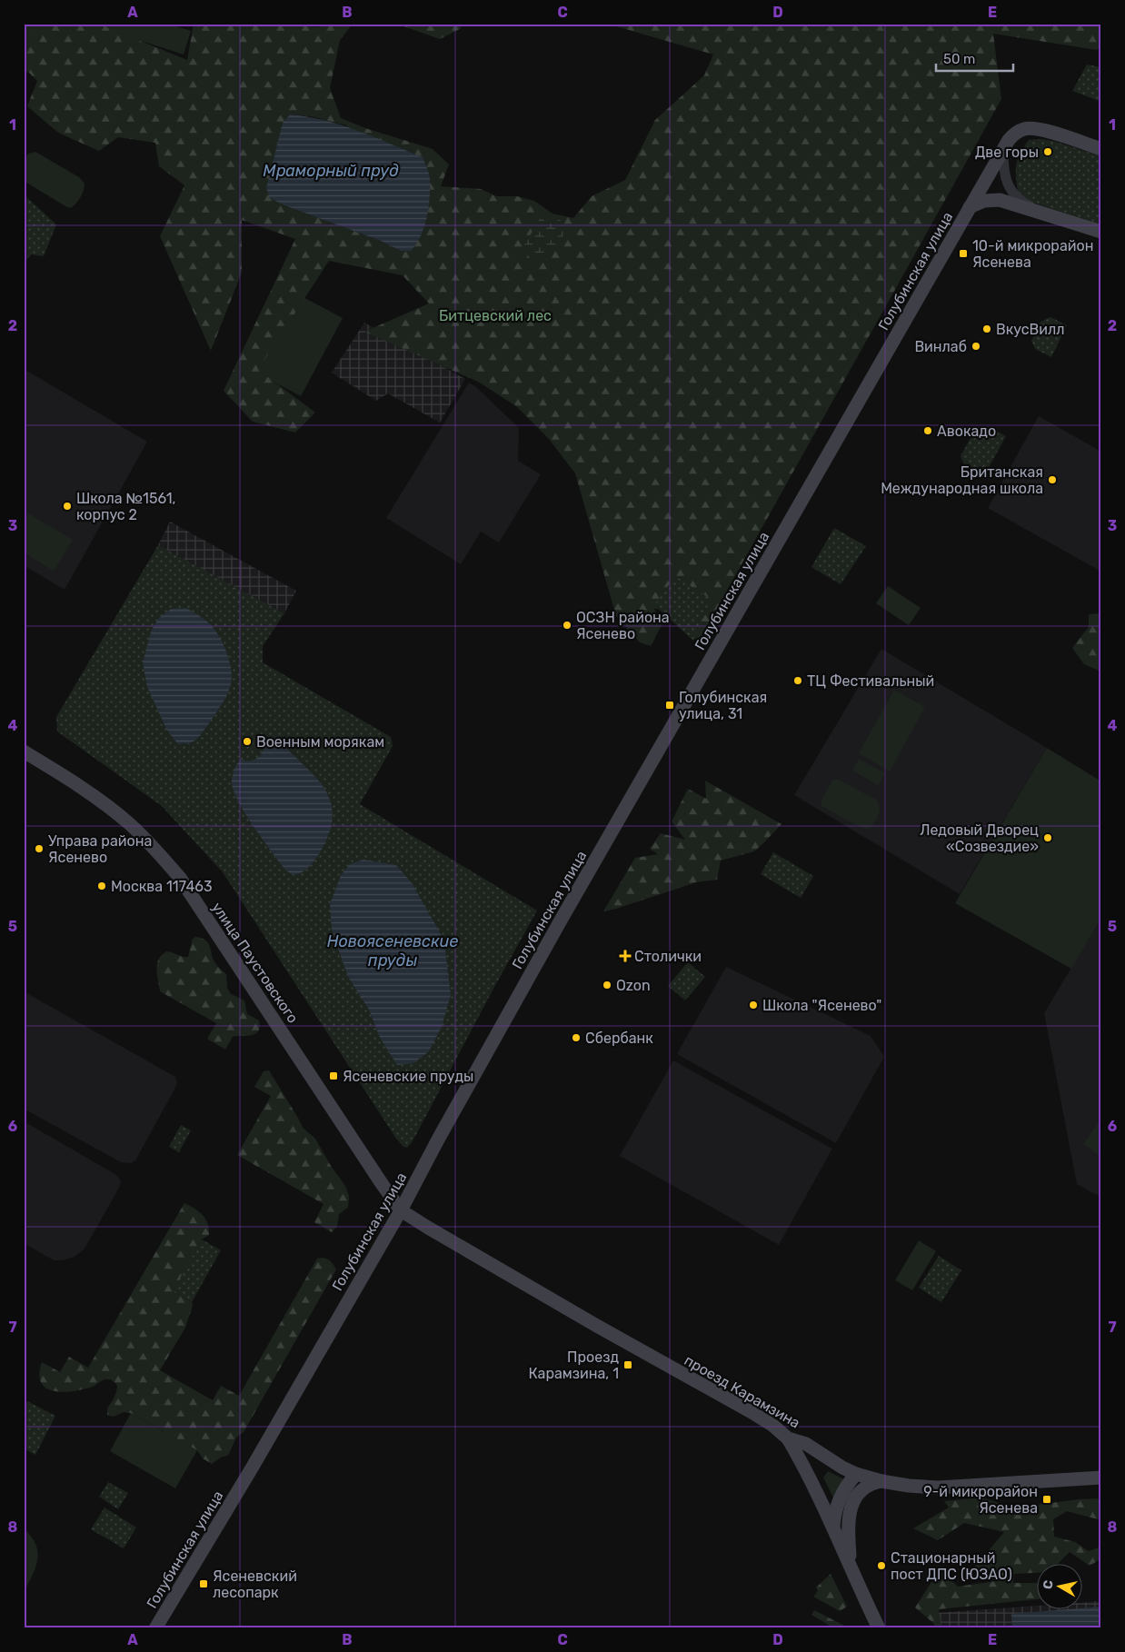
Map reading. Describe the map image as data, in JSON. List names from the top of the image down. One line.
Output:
{"streets":{"street":["Голубинская улица","улица Паустовского","проезд Карамзина"]},"crossings":[["Голубинская улица","улица Паустовского"],["Голубинская улица","проезд Карамзина"],["улица Паустовского","проезд Карамзина"]],"water":["Мраморный пруд","Новоясеневские пруды"],"parks":["Битцевский лес"],"places":{"other":["Две горы","ВкусВилл","Винлаб","Авокадо","Британская Международная школа","Школа №1561, корпус 2","ОСЗН района Ясенево","ТЦ Фестивальный","Военным морякам","Ледовый Дворец «Созвездие»","Управа района Ясенево","Москва 117463","Ozon","Школа \"Ясенево\"","Сбербанк","Стационарный пост ДПС (ЮЗАО)"],"transit":["10-й микрорайон Ясенева","Голубинская улица, 31","Ясеневские пруды","Проезд Карамзина, 1","9-й микрорайон Ясенева","Ясеневский лесопарк"],"health":["Столички"]},"scale_bar":"50 m","north":"left","grid":{"columns":["A","B","C","D","E"],"rows":["1","2","3","4","5","6","7","8"]}}
